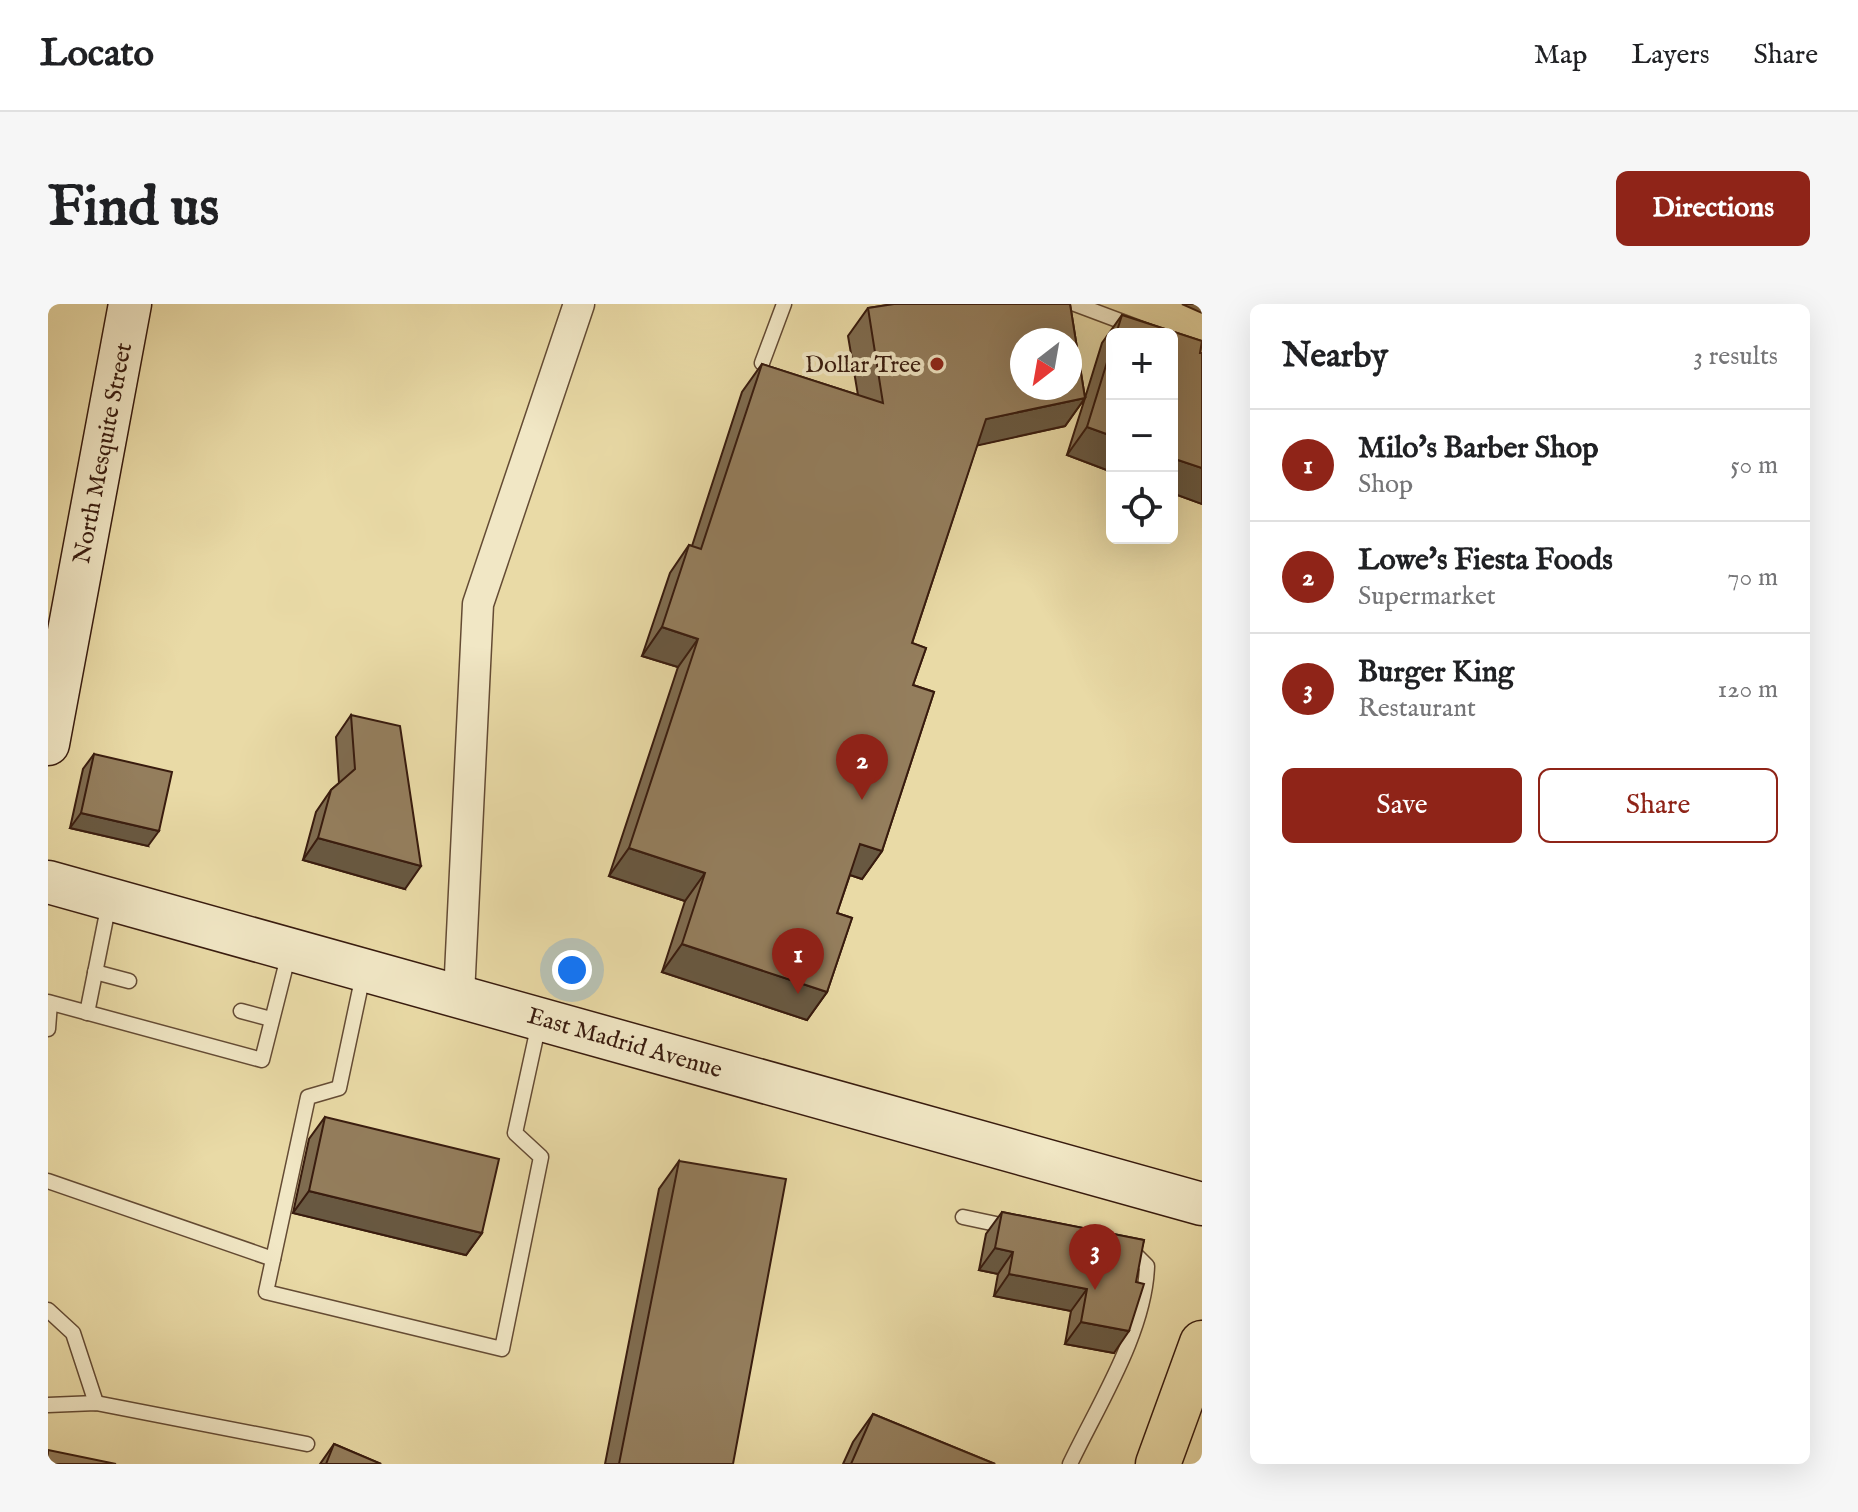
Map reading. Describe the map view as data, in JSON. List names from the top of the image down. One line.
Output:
{"streets":{"street":["North Mesquite Street","East Madrid Avenue"]},"places":["Dollar Tree"],"north":"bottom left","page":{"header":"Locato","nav":["Map","Layers","Share"],"buttons":["Directions",["Save","Share"]],"title":"Find us","heading":["Nearby","3 results"],"map_buttons":["+","−"],"list":[{"mark":"1","name":"Milo's Barber Shop","note":"Shop","value":"50 m"},{"mark":"2","name":"Lowe's Fiesta Foods","note":"Supermarket","value":"70 m"},{"mark":"3","name":"Burger King","note":"Restaurant","value":"120 m"}],"pins":["2","1","3"]}}
